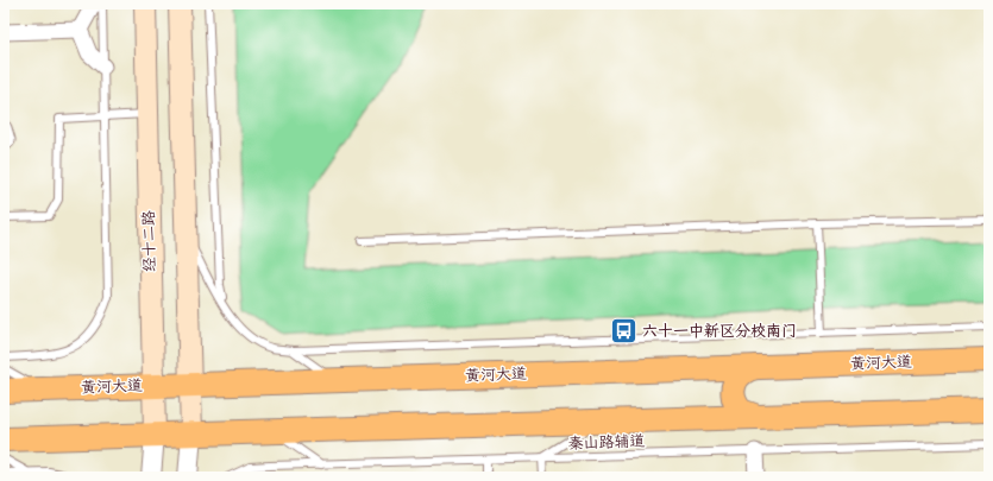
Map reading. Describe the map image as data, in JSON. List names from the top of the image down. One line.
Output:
{"streets":{"main road":["经十二路","黄河大道"],"lane":["秦山路辅道"]},"crossings":[["经十二路","黄河大道"]],"places":{"bus stop":["六十一中新区分校南门"]}}
